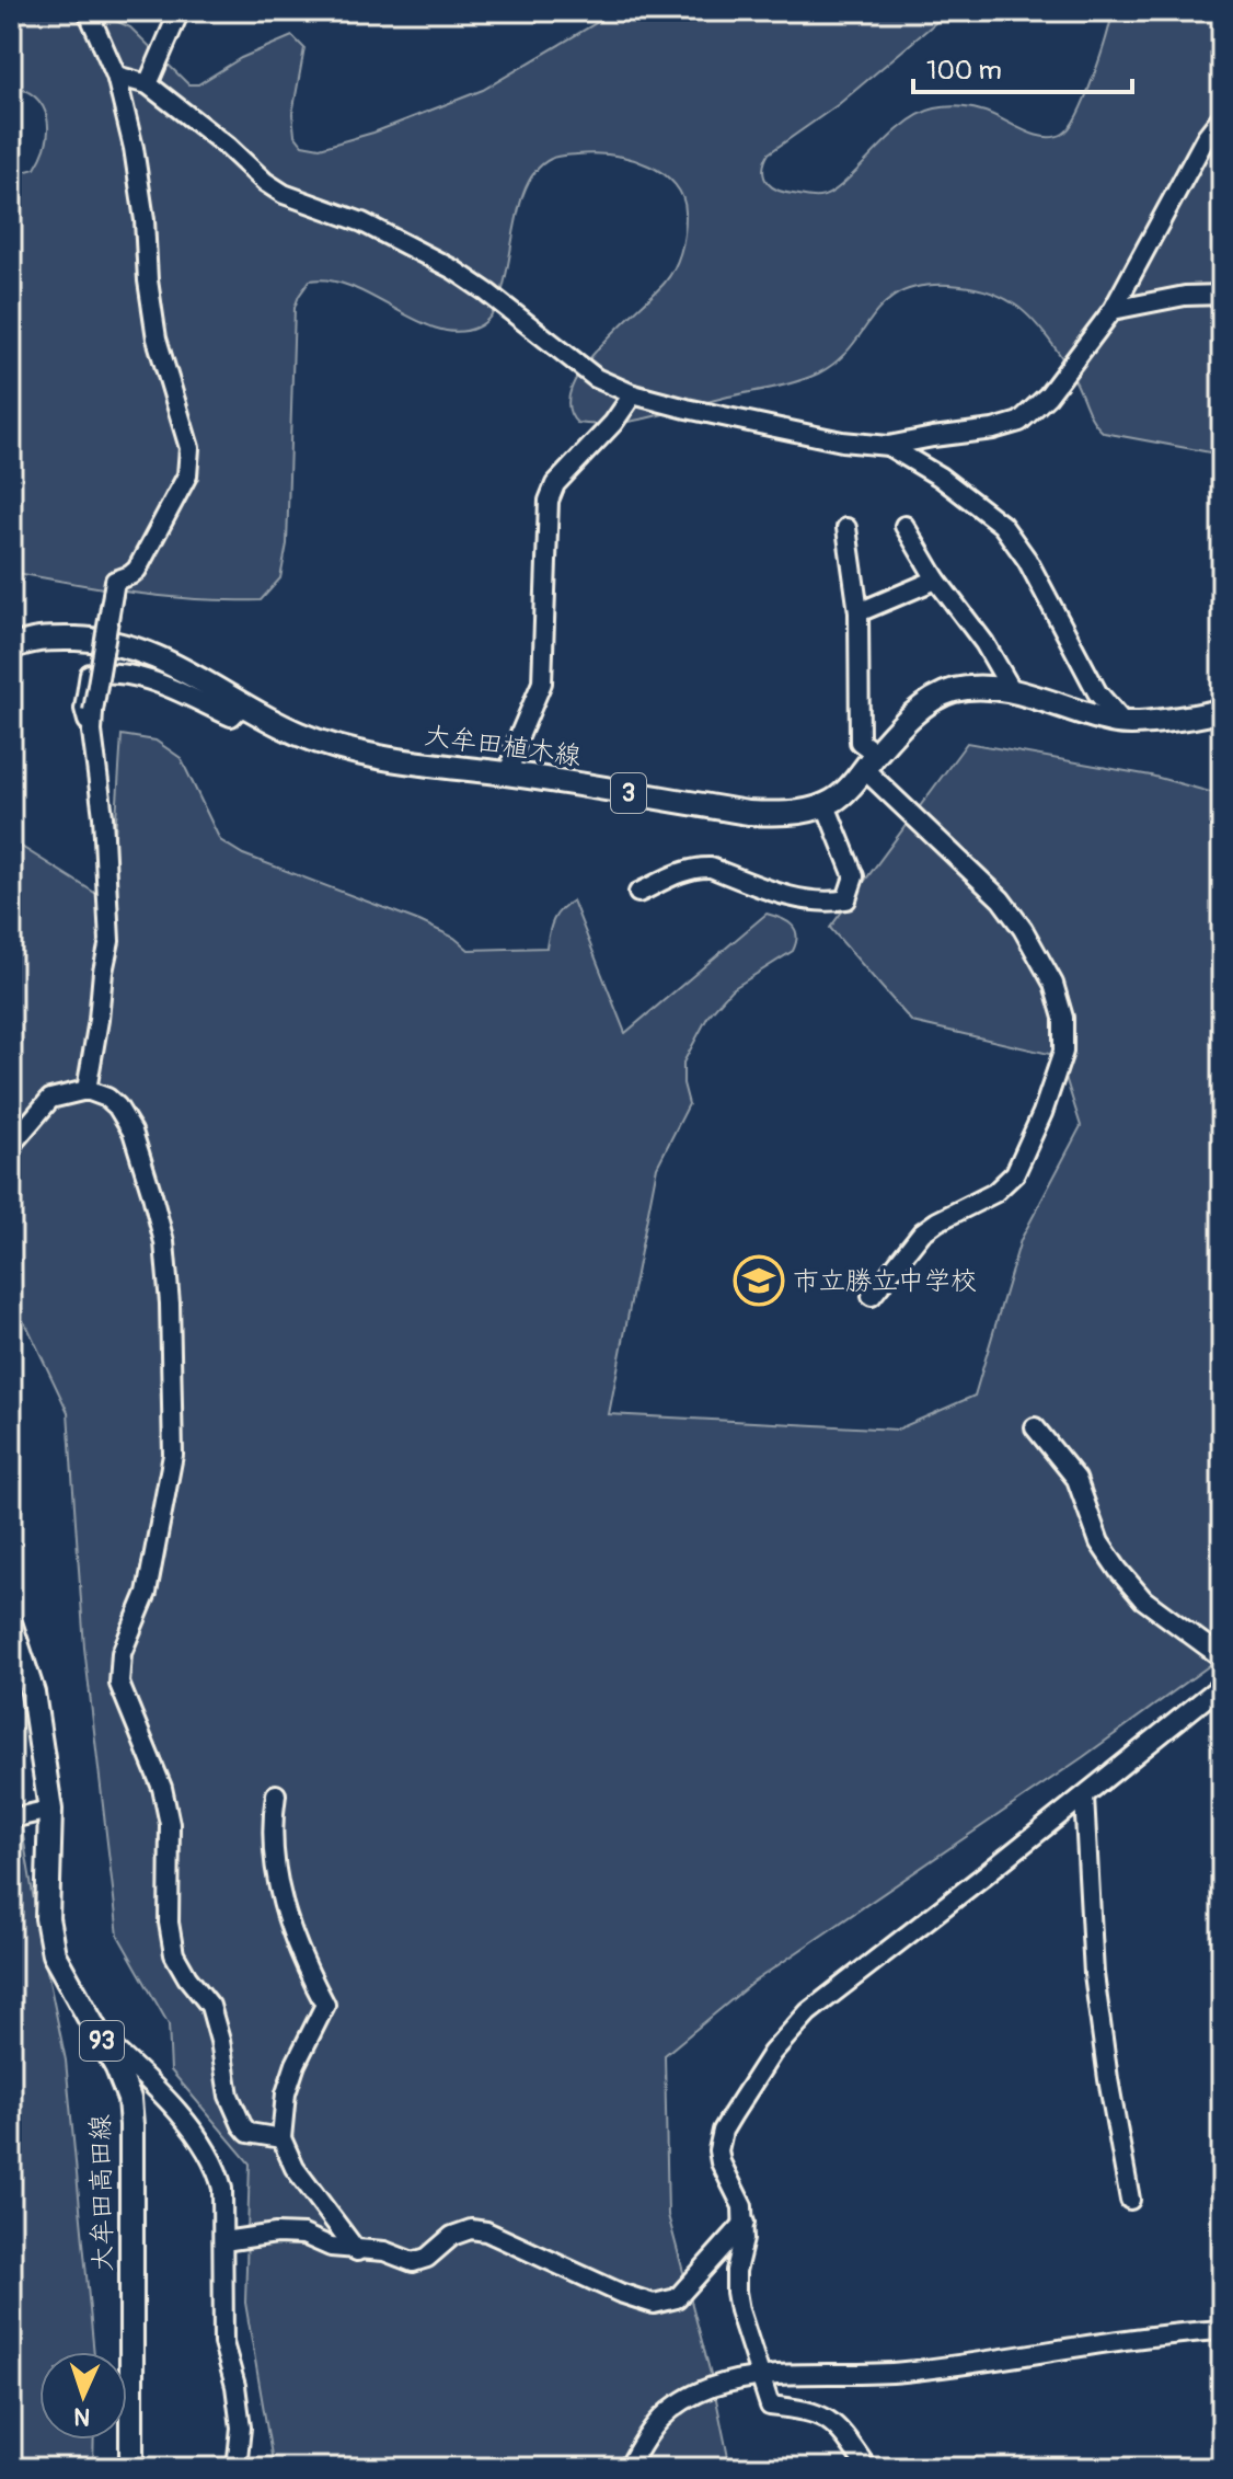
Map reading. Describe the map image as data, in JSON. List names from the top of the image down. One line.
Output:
{"streets":{"main road":["大牟田植木線","3","93","大牟田高田線"]},"places":{"school or university":["市立勝立中学校"]},"scale_bar":"100 m","north":"bottom"}
